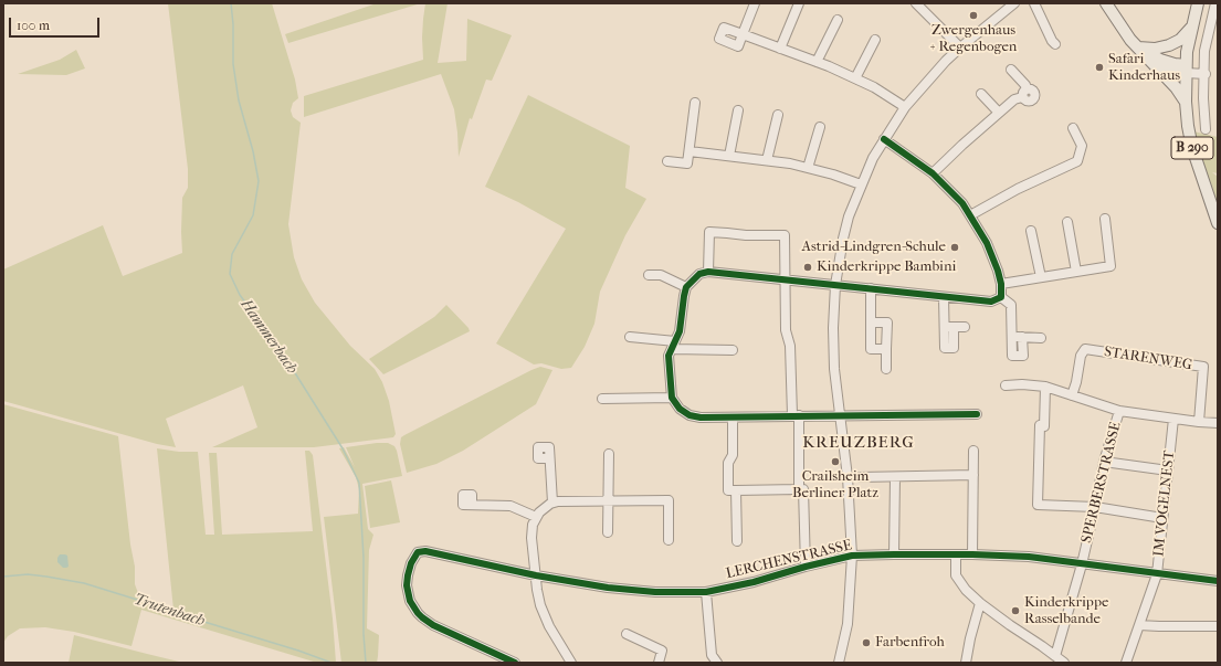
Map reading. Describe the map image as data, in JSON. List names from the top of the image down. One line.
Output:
{"streets":{"main road":["B 290"],"street":["STARENWEG","SPERBERSTRASSE","IM VOGELNEST","LERCHENSTRASSE"]},"crossings":[["SPERBERSTRASSE","LERCHENSTRASSE"],["IM VOGELNEST","LERCHENSTRASSE"]],"districts":["KREUZBERG"],"water":["Hammerbach","Trutenbach"],"places":["Zwergenhaus + Regenbogen","Safari Kinderhaus","Astrid-Lindgren-Schule","Kinderkrippe Bambini","Crailsheim Berliner Platz","Kinderkrippe Rasselbande","Farbenfroh"],"scale_bar":"100 m"}
